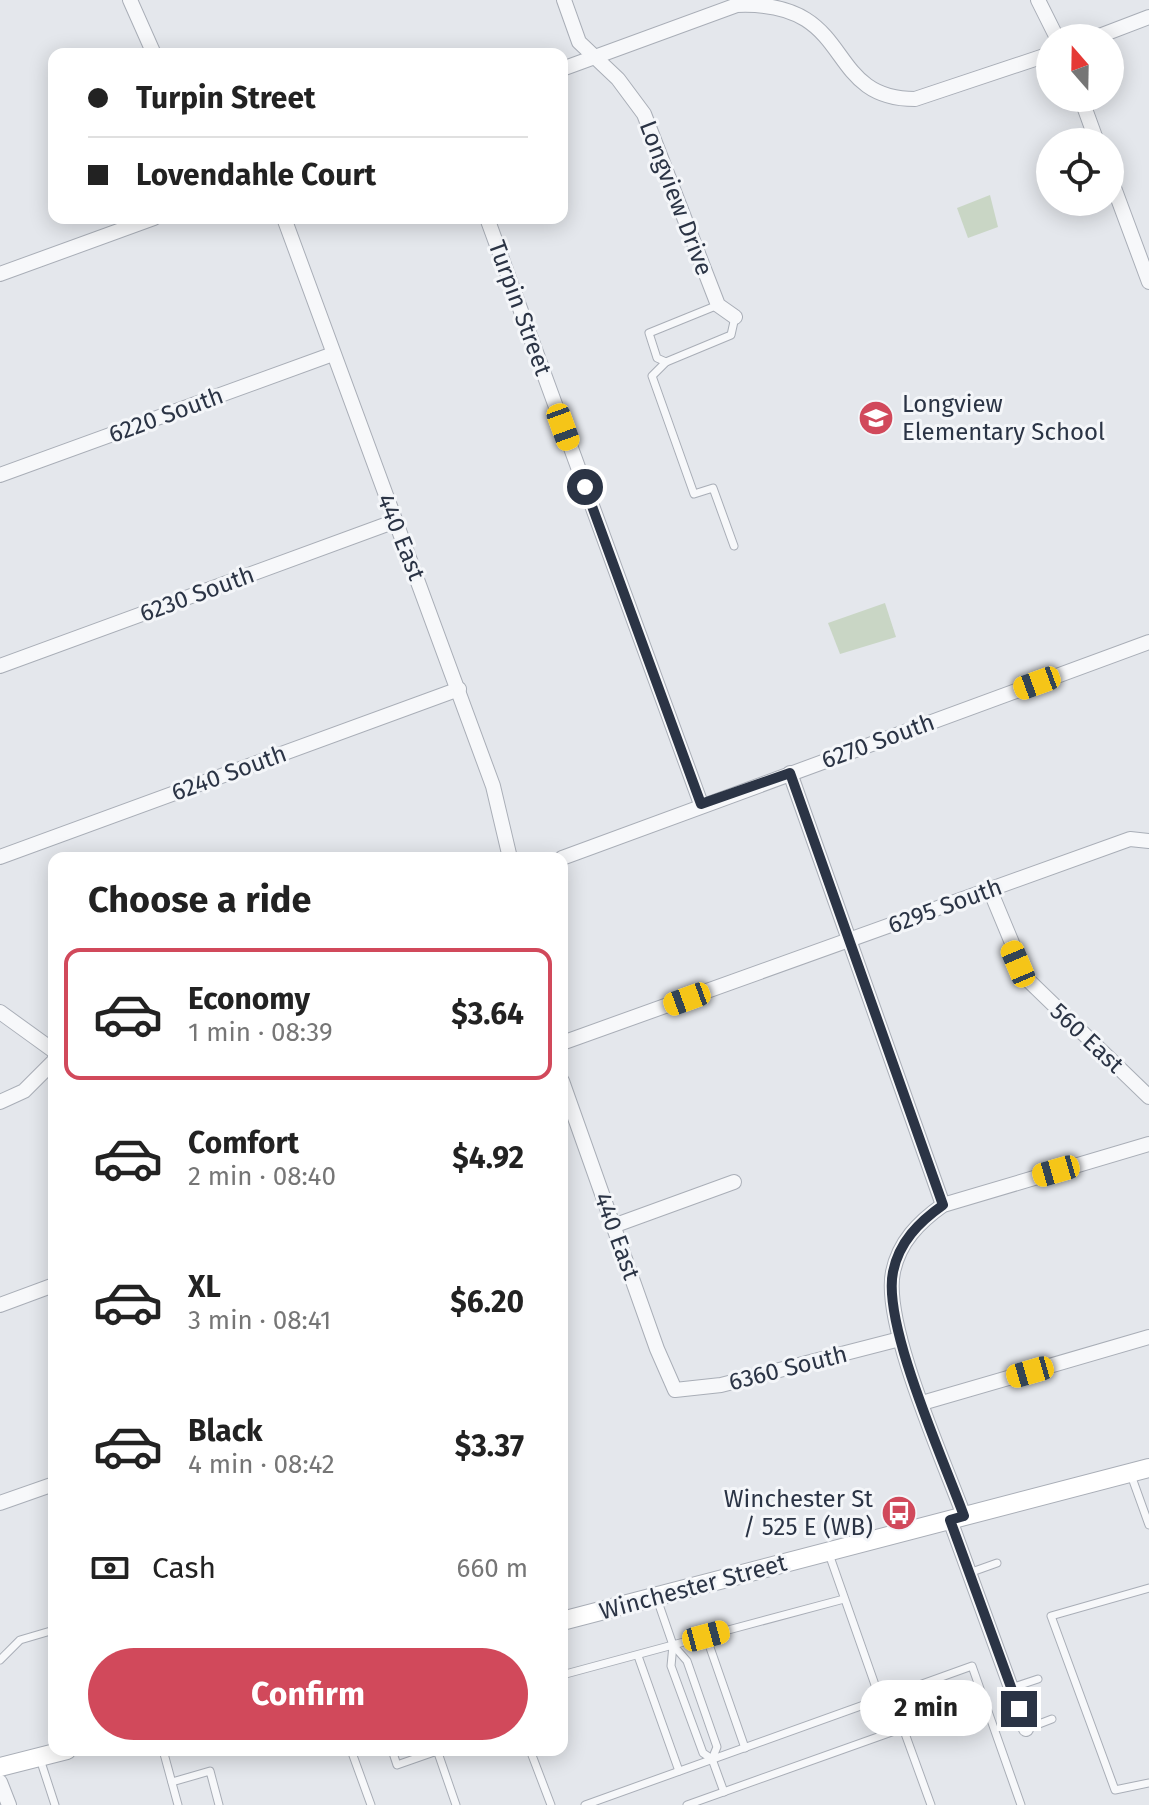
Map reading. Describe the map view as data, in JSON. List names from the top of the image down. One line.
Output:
{"streets":{"main road":["Winchester Street"],"street":["Longview Drive","Turpin Street","6220 South","440 East","6230 South","6270 South","6240 South","6295 South","560 East","6360 South"]},"crossings":[["Turpin Street","6270 South"],["6220 South","440 East"],["440 East","6230 South"],["440 East","6240 South"],["440 East","6360 South"],["6295 South","560 East"]],"places":{"school or university":["Longview Elementary School"],"bus stop":["Winchester St / 525 E (WB)"]},"north":"top","page":{"banner":["Turpin Street","Lovendahle Court"],"heading":"Choose a ride","list":[{"name":"Economy","note":"1 min · 08:39","value":"$3.64"},{"name":"Comfort","note":"2 min · 08:40","value":"$4.92"},{"name":"XL","note":"3 min · 08:41","value":"$6.20"},{"name":"Black","note":"4 min · 08:42","value":"$3.37"}],"pay":["Cash","660 m"],"buttons":"Confirm","bubble":"2 min"}}
